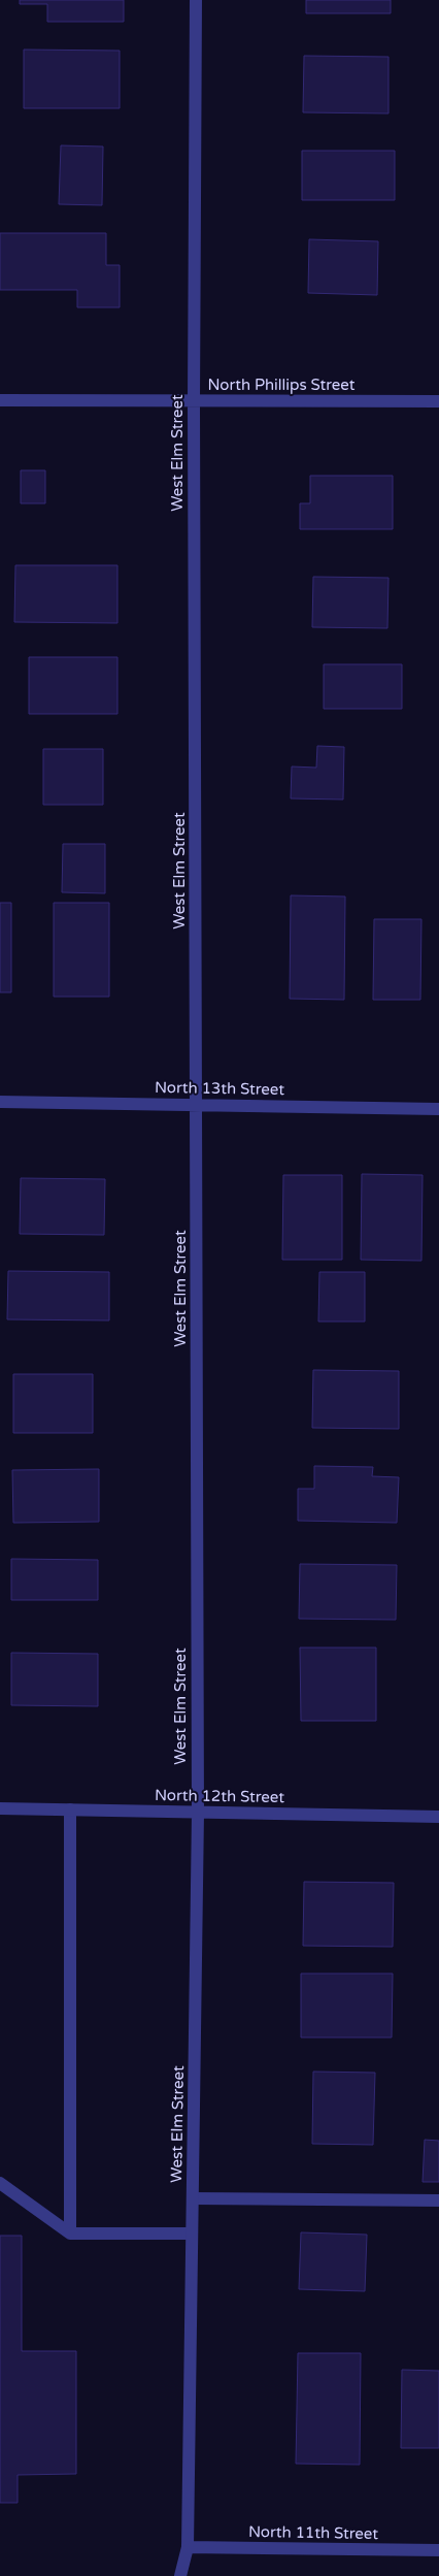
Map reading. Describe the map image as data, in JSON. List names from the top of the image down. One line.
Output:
{"streets":{"street":["North Phillips Street","West Elm Street","North 13th Street","North 12th Street","North 11th Street"]},"crossings":[["North Phillips Street","West Elm Street"],["West Elm Street","North 13th Street"],["West Elm Street","North 12th Street"],["West Elm Street","North 11th Street"]]}
